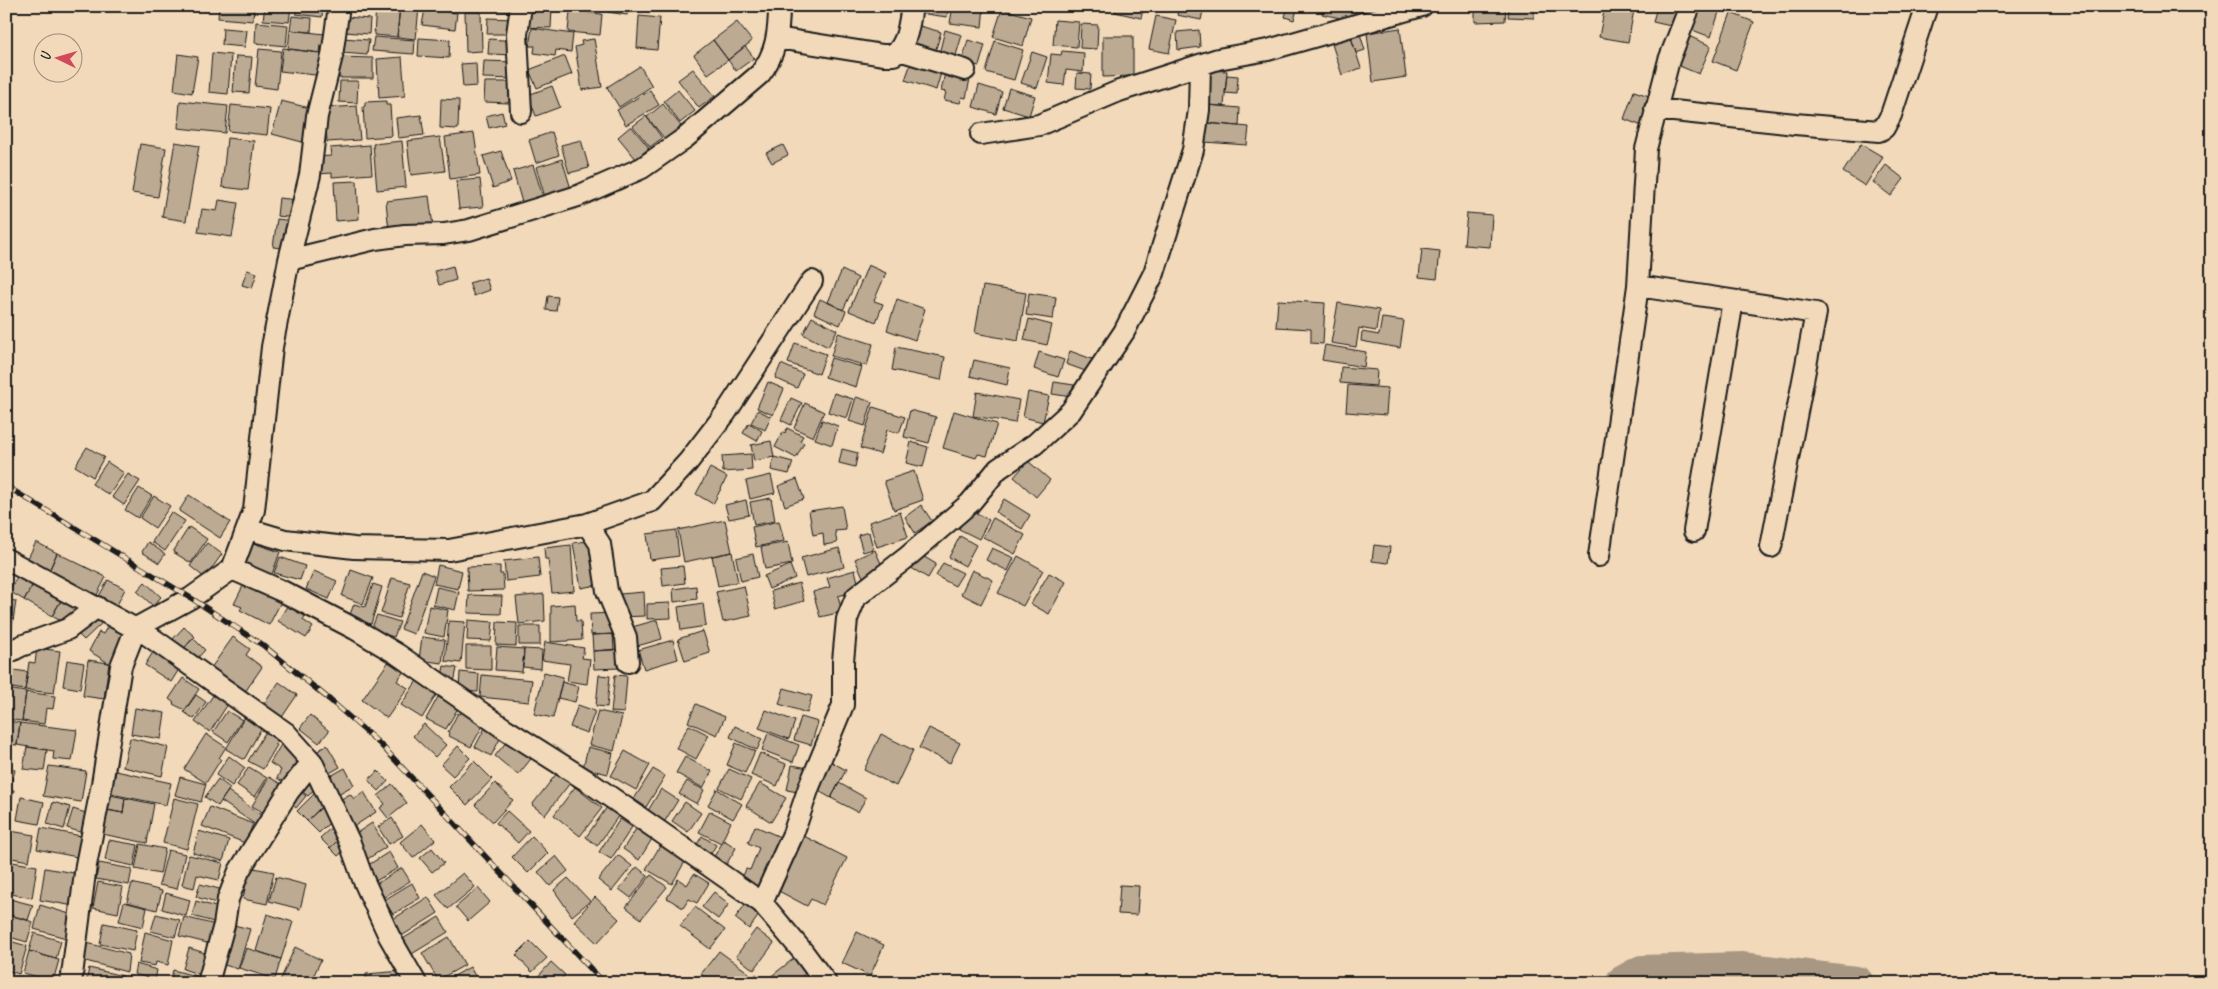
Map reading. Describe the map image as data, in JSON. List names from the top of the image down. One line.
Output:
{"north":"left"}
